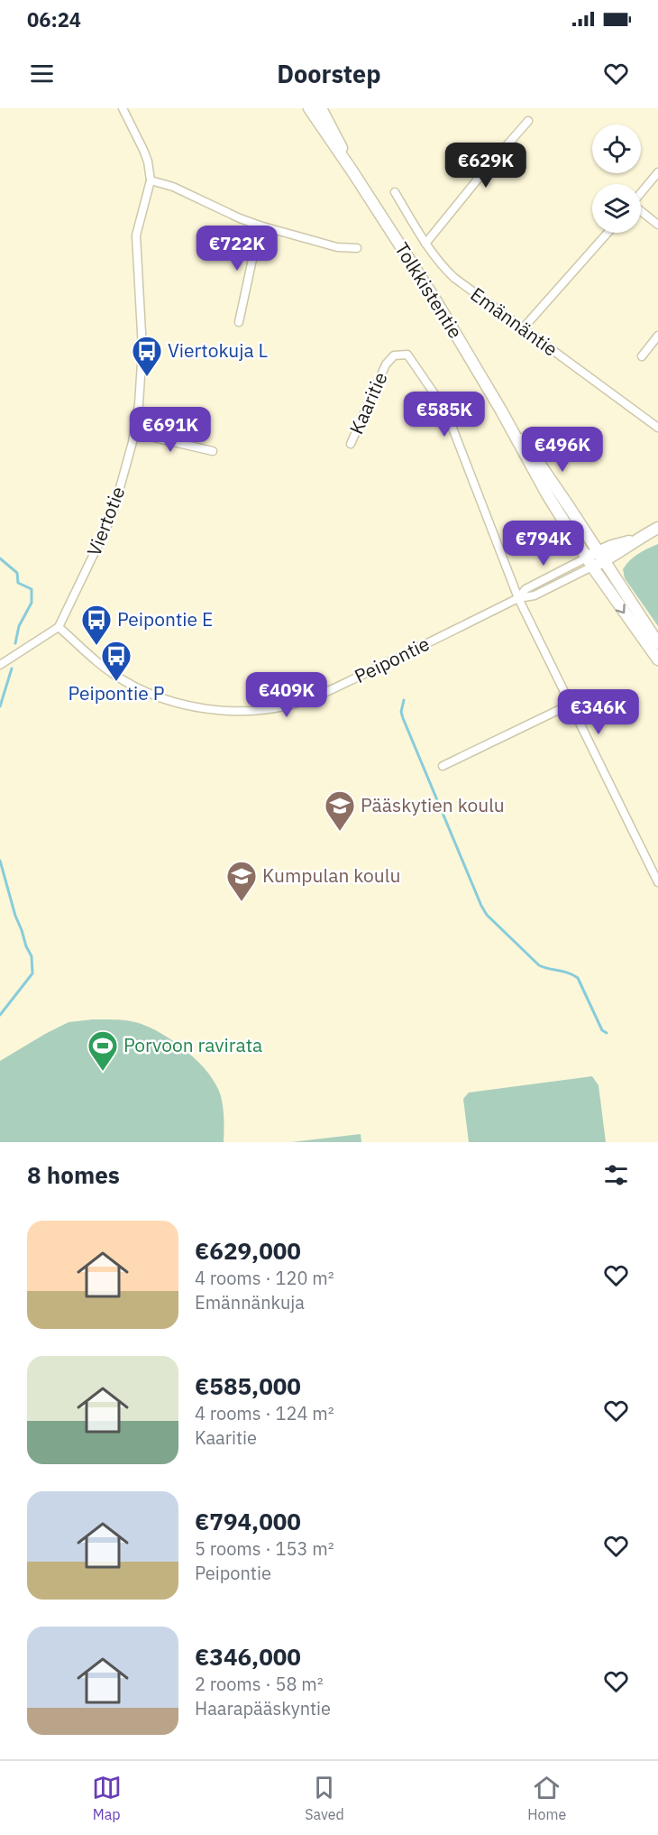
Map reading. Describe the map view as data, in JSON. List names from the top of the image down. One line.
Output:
{"streets":{"street":["Tolkkistentie","Emännäntie","Kaaritie","Viertotie","Peipontie"]},"crossings":[["Tolkkistentie","Peipontie"],["Kaaritie","Peipontie"],["Viertotie","Peipontie"]],"places":{"bus stop":["Viertokuja L","Peipontie E","Peipontie P"],"school or university":["Pääskytien koulu","Kumpulan koulu"],"sports":["Porvoon ravirata"]},"page":{"status":"06:24","header":"Doorstep","price":["€629K","€722K","€585K","€691K","€496K","€794K","€409K","€346K"],"heading":"8 homes","list":[{"name":"€629,000","note":"4 rooms · 120 m² · Emännänkuja"},{"name":"€585,000","note":"4 rooms · 124 m² · Kaaritie"},{"name":"€794,000","note":"5 rooms · 153 m² · Peipontie"},{"name":"€346,000","note":"2 rooms · 58 m² · Haarapääskyntie"}],"tabs":["Map","Saved","Home"]}}
